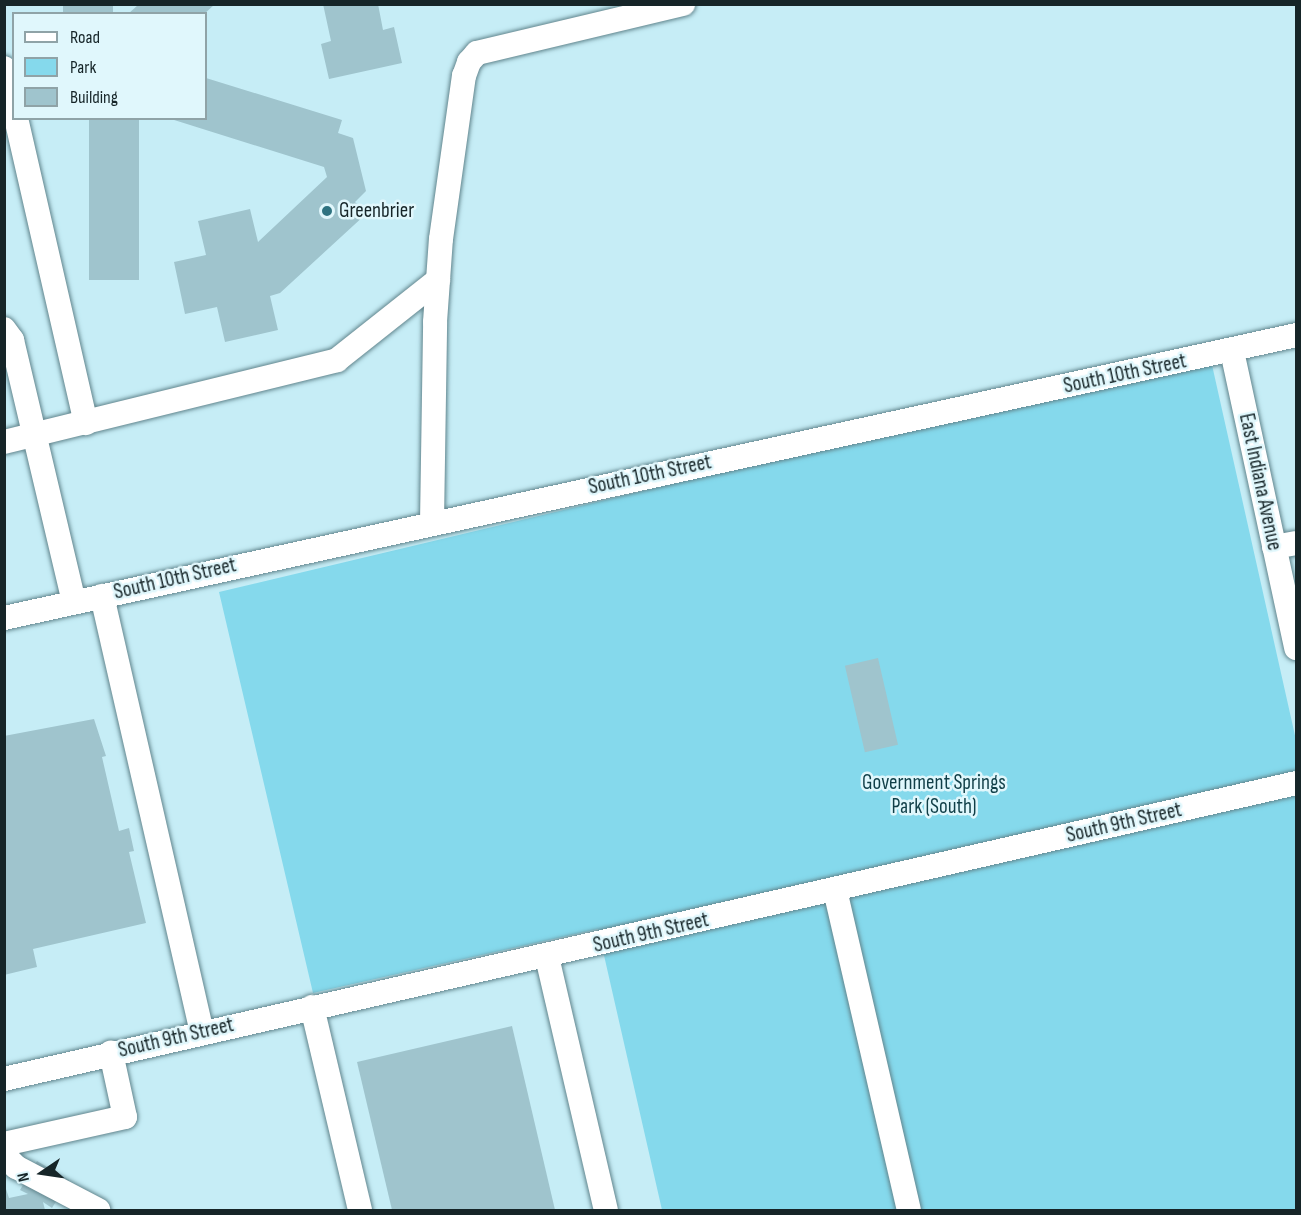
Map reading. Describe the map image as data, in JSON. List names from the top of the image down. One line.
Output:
{"streets":{"street":["South 10th Street","East Indiana Avenue","South 9th Street"]},"crossings":[["South 10th Street","East Indiana Avenue"]],"parks":["Government Springs Park (South)"],"places":["Greenbrier"],"legend":["Road","Park","Building"],"north":"left"}
